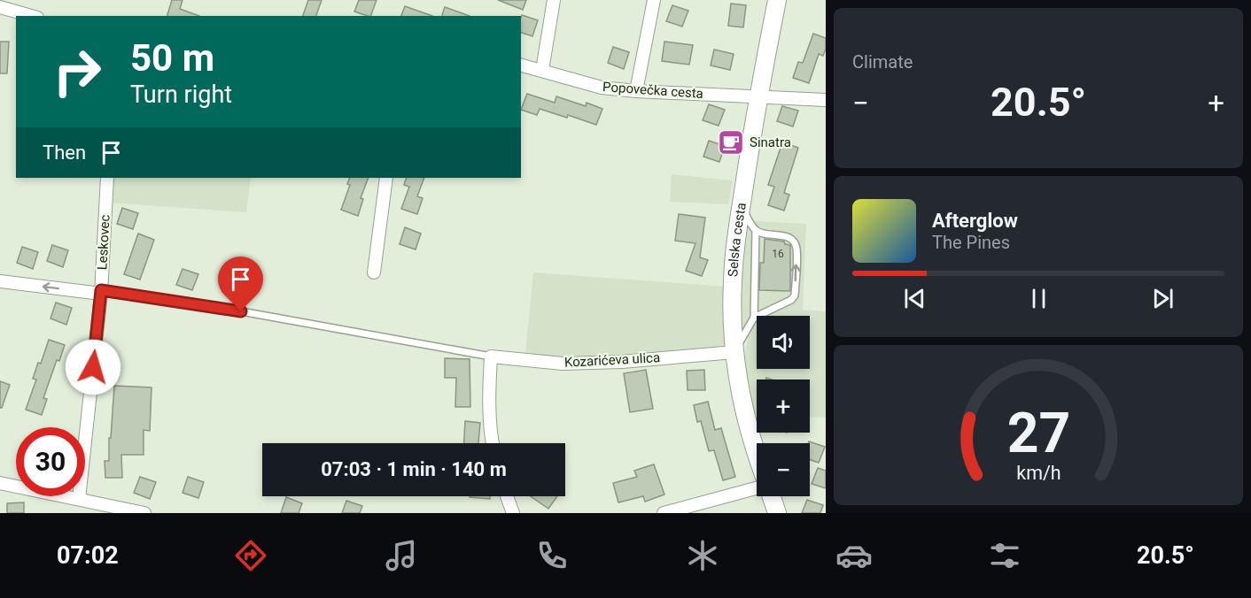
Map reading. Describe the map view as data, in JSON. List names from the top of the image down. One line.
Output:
{"streets":{"main road":["Selska cesta"],"street":["Popovečka cesta","Leskovec","Kozarićeva ulica"]},"crossings":[["Popovečka cesta","Selska cesta"],["Selska cesta","Kozarićeva ulica"]],"places":{"cafe":["Sinatra"]},"house_numbers":["16"],"page":{"tile":"Climate","turn":["50 m","Turn right"],"heat":["−","20.5°","+"],"then":"Then","song":["Afterglow","The Pines"],"map_buttons":["+","−"],"limit":"30","trip":"07:03 · 1 min · 140 m","tabs":["07:02","20.5°"],"gauge":["27","km/h"]}}
